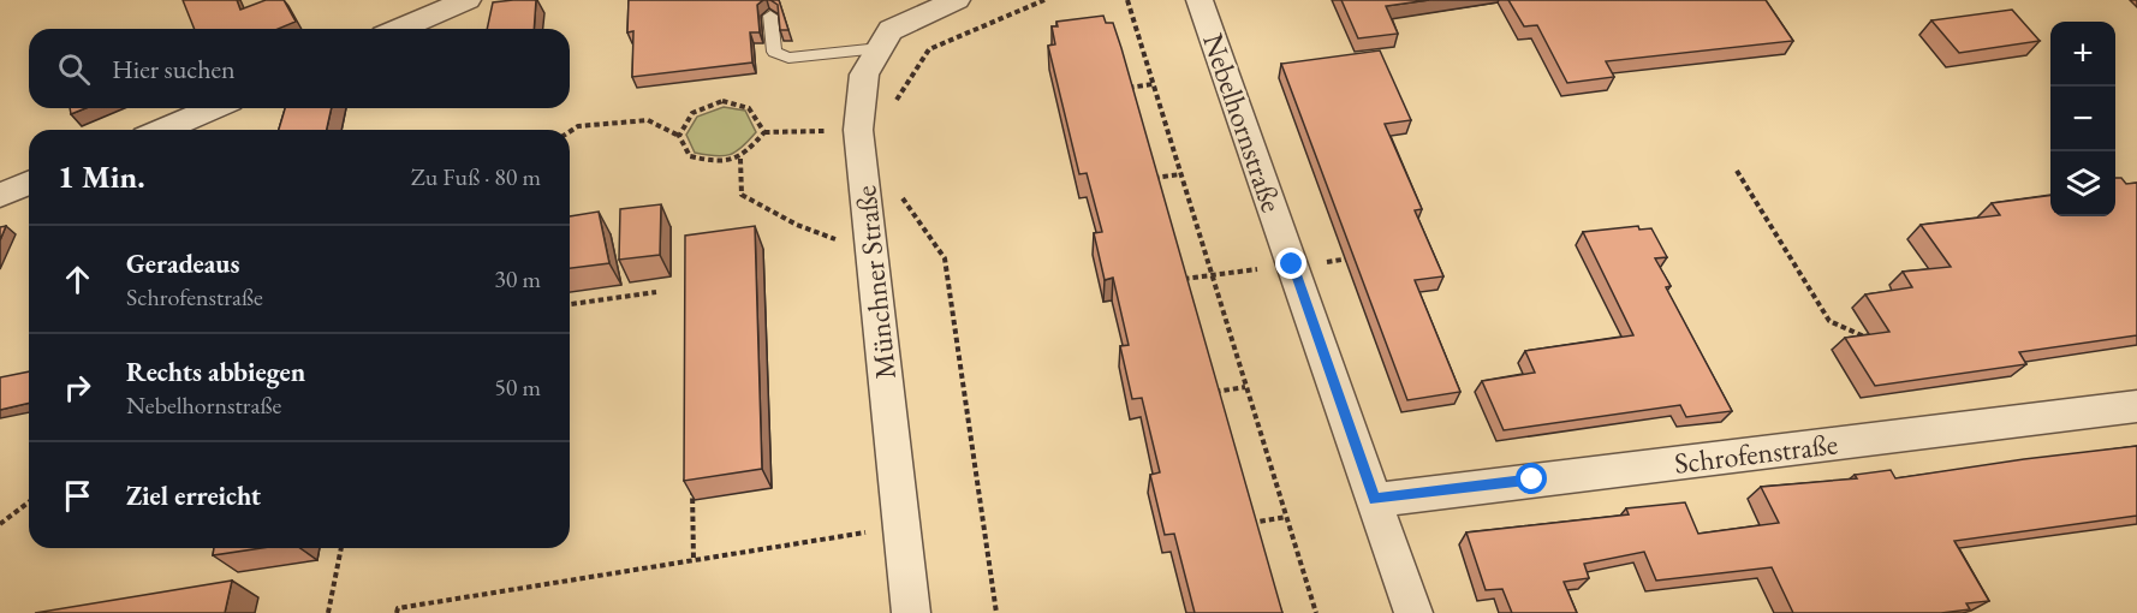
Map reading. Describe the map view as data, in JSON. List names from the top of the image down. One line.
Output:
{"streets":{"street":["Nebelhornstraße","Münchner Straße","Schrofenstraße"]},"crossings":[["Nebelhornstraße","Schrofenstraße"]],"page":{"map_buttons":["+","−"],"search":"Hier suchen","heading":["1 Min.","Zu Fuß · 80 m"],"list":[["Geradeaus","Schrofenstraße","30 m"],["Rechts abbiegen","Nebelhornstraße","50 m"],"Ziel erreicht"]}}
